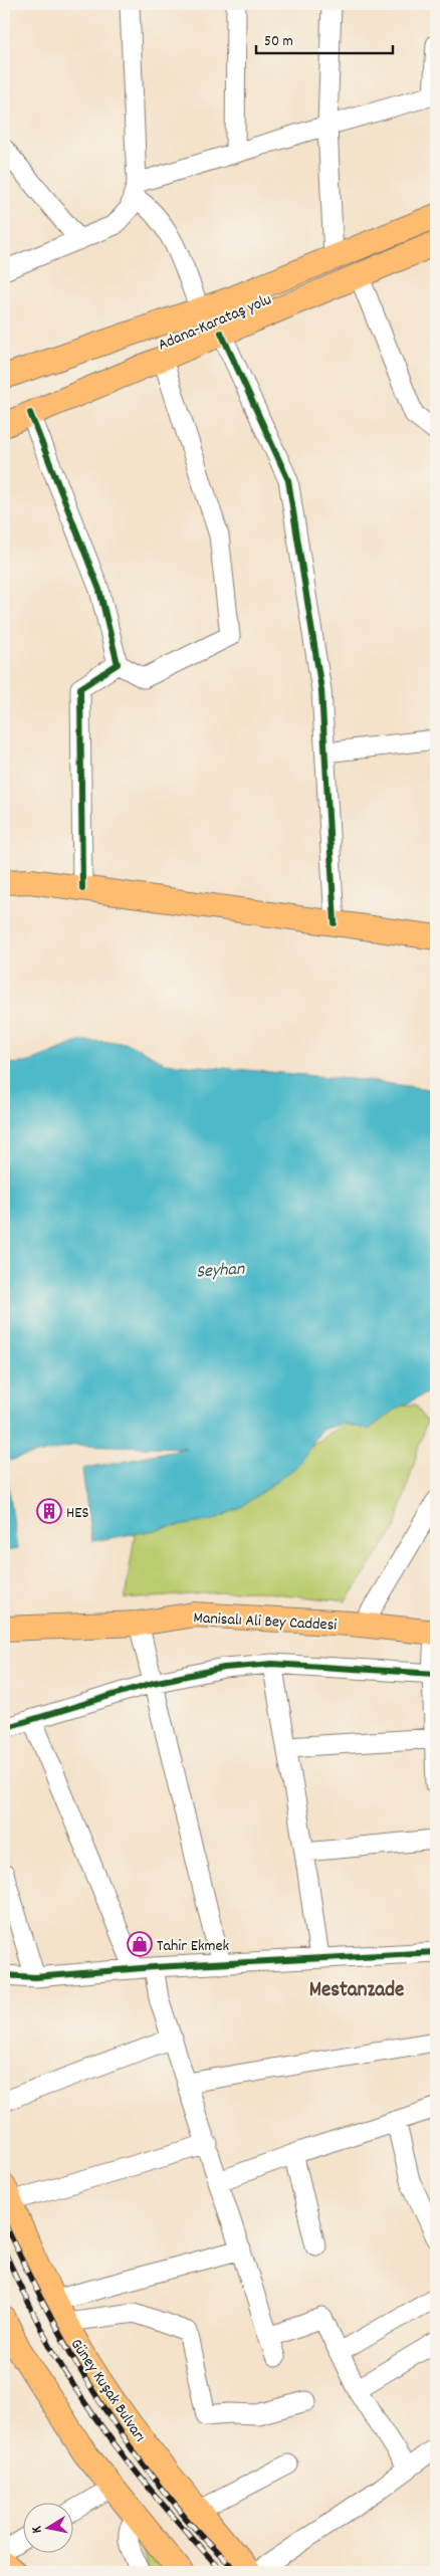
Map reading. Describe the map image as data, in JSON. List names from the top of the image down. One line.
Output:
{"streets":{"main road":["Adana-Karataş yolu","Manisalı Ali Bey Caddesi","Güney Kuşak Bulvarı"]},"districts":["Mestanzade"],"water":["Seyhan"],"places":{"building":["HES"],"shop":["Tahir Ekmek"]},"scale_bar":"50 m","north":"left"}
